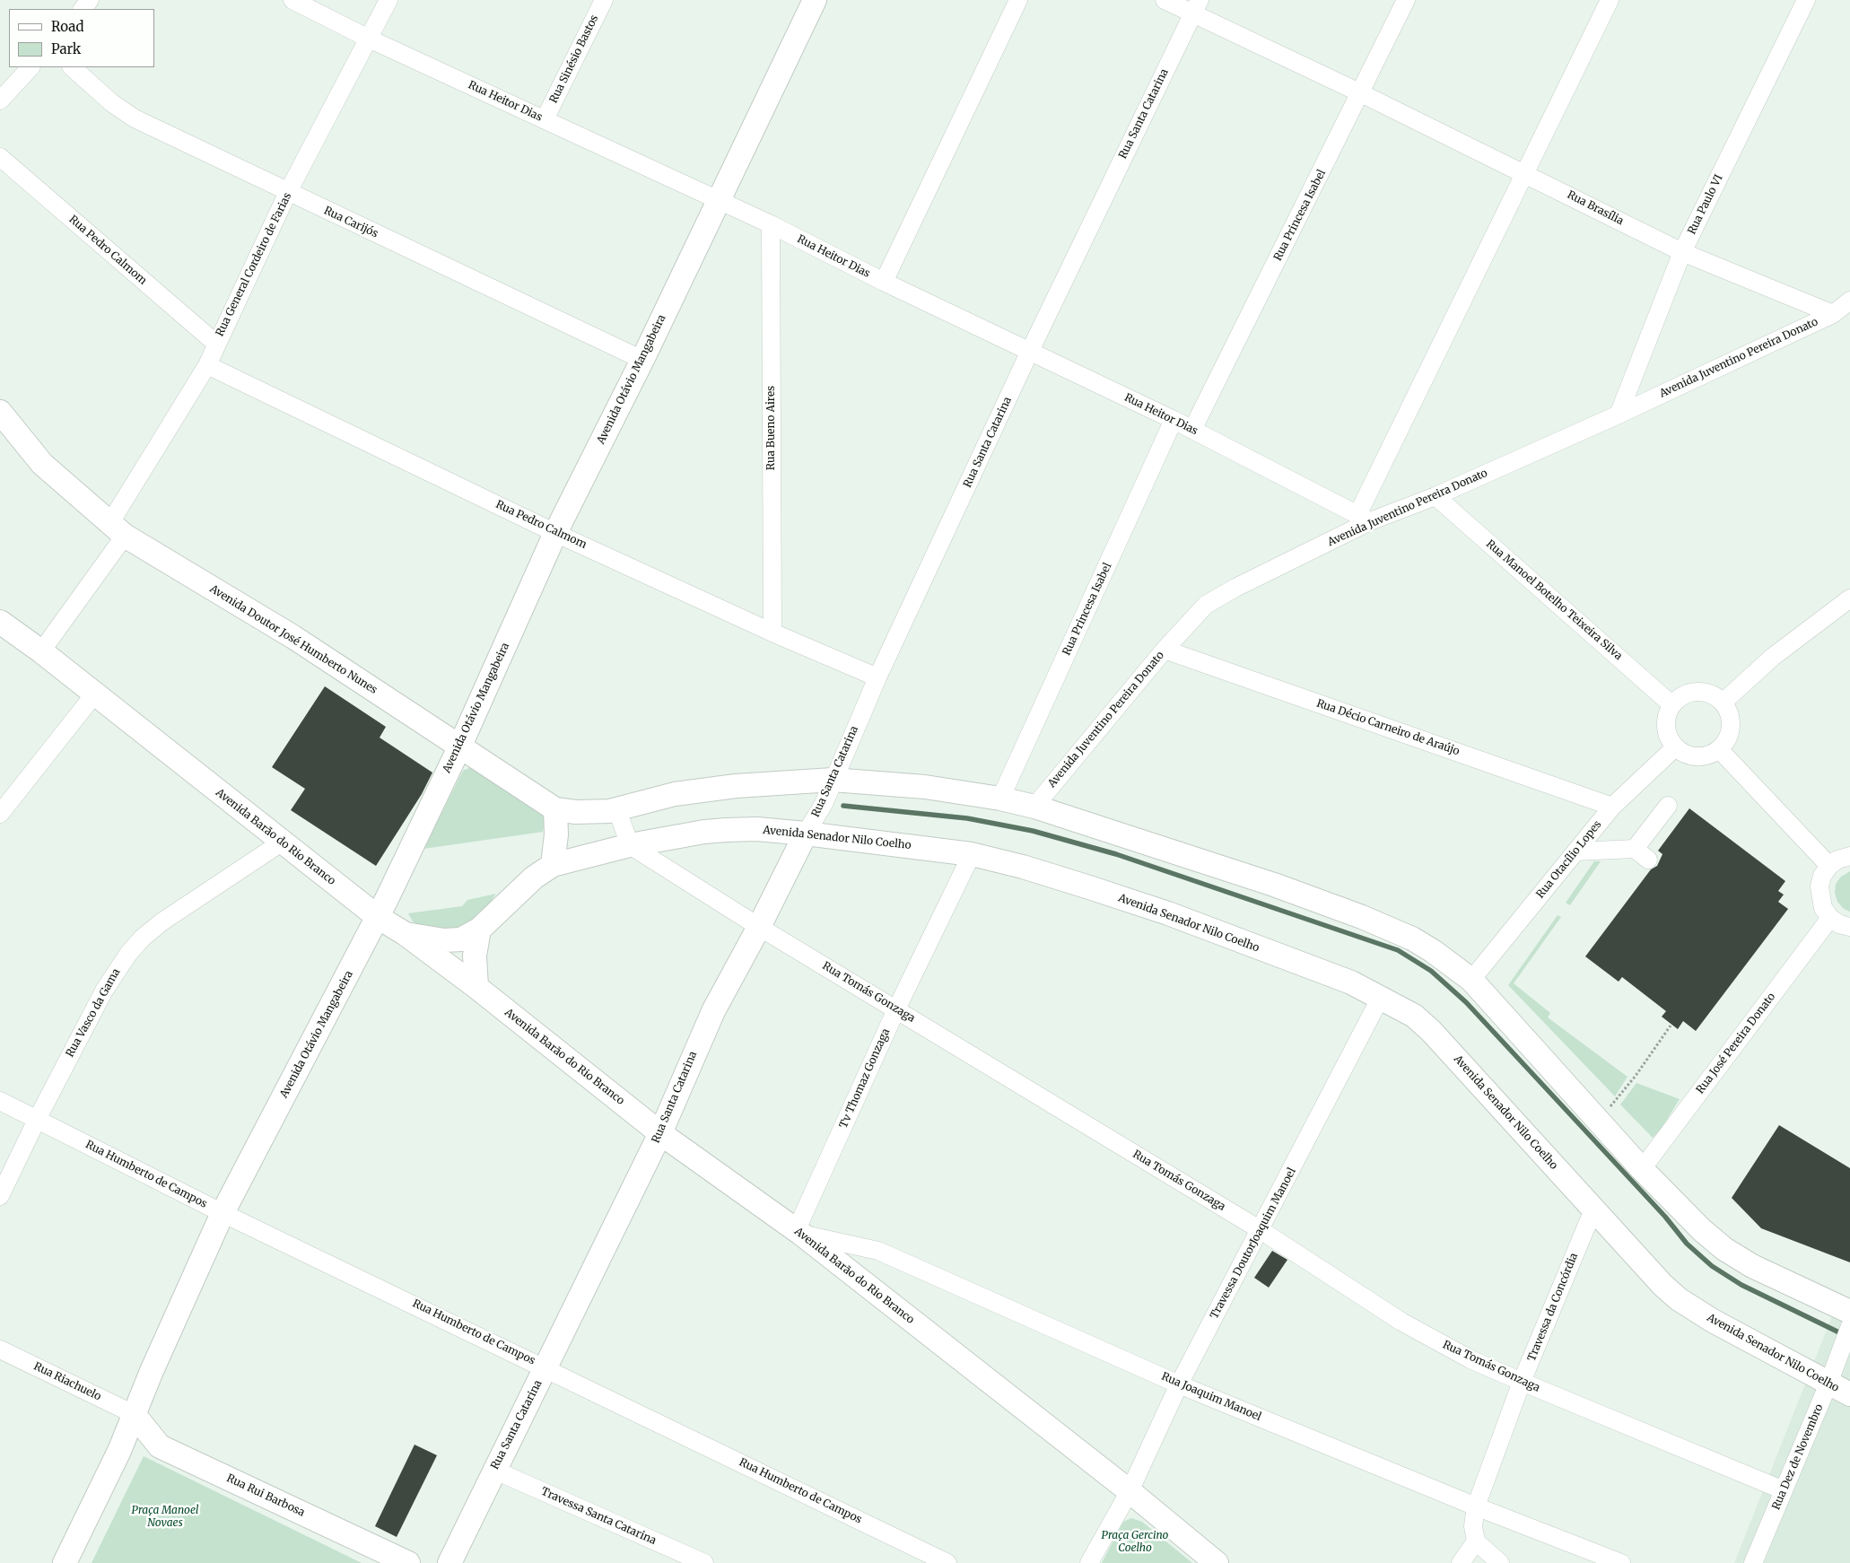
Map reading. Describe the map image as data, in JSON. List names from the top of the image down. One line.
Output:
{"streets":{"main road":["Rua Santa Catarina","Avenida Otávio Mangabeira","Avenida Doutor José Humberto Nunes","Avenida Barão do Rio Branco","Avenida Senador Nilo Coelho","Rua Rui Barbosa"],"street":["Rua Sinésio Bastos","Rua Heitor Dias","Rua Paulo VI","Rua Brasília","Rua Princesa Isabel","Rua Carijós","Rua Pedro Calmom","Rua General Cordeiro de Farias","Avenida Juventino Pereira Donato","Rua Bueno Aires","Rua Manoel Botelho Teixeira Silva","Rua Décio Carneiro de Araújo","Rua Otacílio Lopes","Rua Tomás Gonzaga","Rua Vasco da Gama","Rua José Pereira Donato","Tv Thomaz Gonzaga","Rua Humberto de Campos","Travessa DoutorJoaquim Manoel","Travessa da Concórdia","Rua Riachuelo","Rua Joaquim Manoel","Rua Dez de Novembro","Travessa Santa Catarina"]},"crossings":[["Rua Sinésio Bastos","Rua Heitor Dias"],["Rua Heitor Dias","Rua Santa Catarina"],["Rua Heitor Dias","Rua Princesa Isabel"],["Rua Heitor Dias","Rua General Cordeiro de Farias"],["Rua Heitor Dias","Avenida Juventino Pereira Donato"],["Rua Heitor Dias","Avenida Otávio Mangabeira"],["Rua Heitor Dias","Rua Bueno Aires"],["Rua Santa Catarina","Rua Brasília"],["Rua Santa Catarina","Rua Pedro Calmom"],["Rua Santa Catarina","Avenida Barão do Rio Branco"],["Rua Santa Catarina","Avenida Senador Nilo Coelho"],["Rua Santa Catarina","Rua Tomás Gonzaga"],["Rua Santa Catarina","Rua Humberto de Campos"],["Rua Santa Catarina","Travessa Santa Catarina"],["Rua Paulo VI","Rua Brasília"],["Rua Paulo VI","Avenida Juventino Pereira Donato"],["Rua Brasília","Rua Princesa Isabel"],["Rua Brasília","Avenida Juventino Pereira Donato"],["Rua Carijós","Rua General Cordeiro de Farias"],["Rua Carijós","Avenida Otávio Mangabeira"],["Rua Pedro Calmom","Rua General Cordeiro de Farias"],["Rua Pedro Calmom","Avenida Otávio Mangabeira"],["Rua Pedro Calmom","Rua Bueno Aires"],["Rua General Cordeiro de Farias","Avenida Doutor José Humberto Nunes"],["Rua General Cordeiro de Farias","Avenida Barão do Rio Branco"],["Avenida Juventino Pereira Donato","Rua Manoel Botelho Teixeira Silva"],["Avenida Juventino Pereira Donato","Rua Décio Carneiro de Araújo"],["Avenida Otávio Mangabeira","Avenida Doutor José Humberto Nunes"],["Avenida Otávio Mangabeira","Avenida Barão do Rio Branco"],["Avenida Otávio Mangabeira","Rua Humberto de Campos"],["Avenida Otávio Mangabeira","Rua Riachuelo"],["Avenida Otávio Mangabeira","Rua Rui Barbosa"],["Rua Manoel Botelho Teixeira Silva","Rua Otacílio Lopes"],["Rua Décio Carneiro de Araújo","Rua Otacílio Lopes"],["Avenida Barão do Rio Branco","Avenida Senador Nilo Coelho"],["Avenida Barão do Rio Branco","Rua Vasco da Gama"],["Avenida Barão do Rio Branco","Tv Thomaz Gonzaga"],["Avenida Barão do Rio Branco","Travessa DoutorJoaquim Manoel"],["Avenida Barão do Rio Branco","Rua Joaquim Manoel"],["Avenida Senador Nilo Coelho","Rua Tomás Gonzaga"],["Avenida Senador Nilo Coelho","Tv Thomaz Gonzaga"],["Avenida Senador Nilo Coelho","Travessa DoutorJoaquim Manoel"],["Avenida Senador Nilo Coelho","Travessa da Concórdia"],["Avenida Senador Nilo Coelho","Rua Dez de Novembro"],["Rua Tomás Gonzaga","Tv Thomaz Gonzaga"],["Rua Tomás Gonzaga","Travessa DoutorJoaquim Manoel"],["Rua Tomás Gonzaga","Travessa da Concórdia"],["Rua Tomás Gonzaga","Rua Dez de Novembro"],["Rua Vasco da Gama","Rua Humberto de Campos"],["Tv Thomaz Gonzaga","Rua Joaquim Manoel"],["Travessa DoutorJoaquim Manoel","Rua Joaquim Manoel"],["Travessa da Concórdia","Rua Joaquim Manoel"],["Rua Riachuelo","Rua Rui Barbosa"]],"parks":["Praça Manoel Novaes","Praça Gercino Coelho"],"legend":["Road","Park"]}
